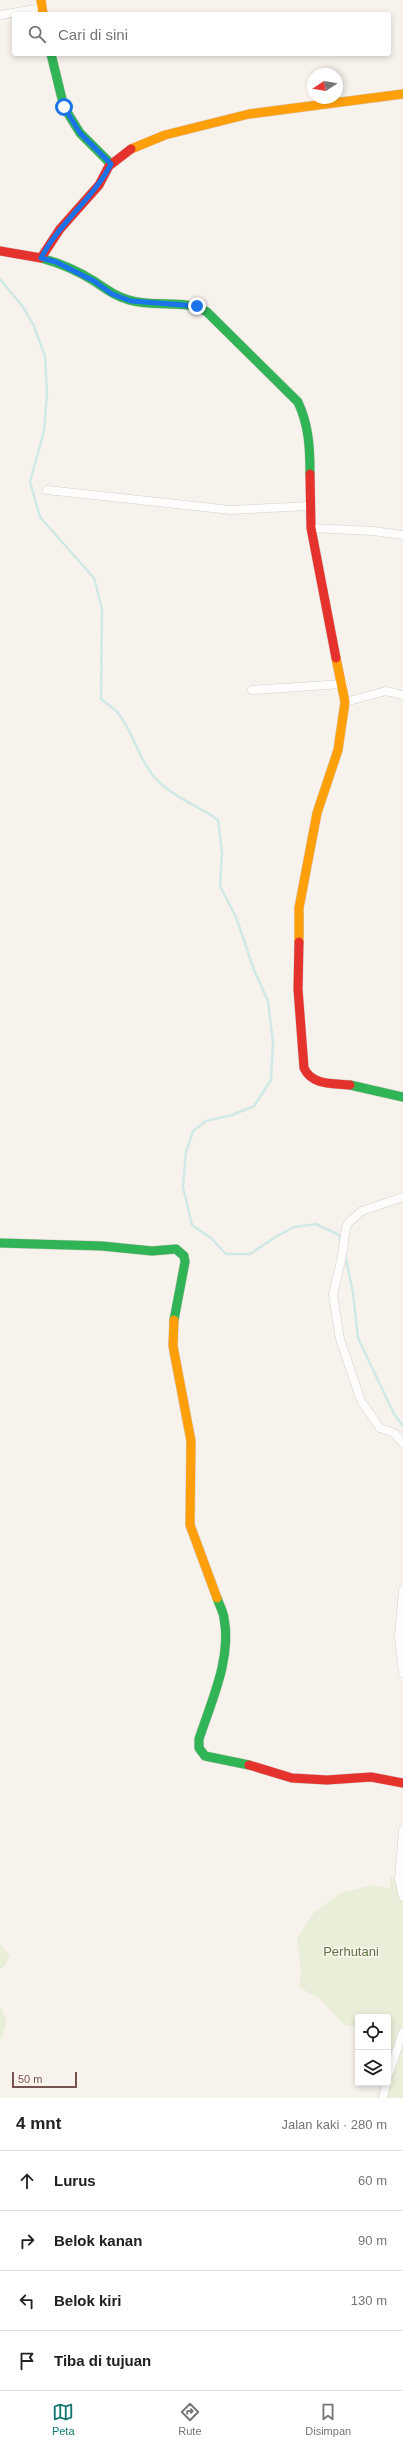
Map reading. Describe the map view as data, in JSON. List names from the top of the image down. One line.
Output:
{"parks":["Perhutani"],"scale_bar":"50 m","north":"left","page":{"search":"Cari di sini","scale":"50 m","heading":["4 mnt","Jalan kaki · 280 m"],"list":[["Lurus","60 m"],["Belok kanan","90 m"],["Belok kiri","130 m"],"Tiba di tujuan"],"nav":["Peta","Rute","Disimpan"]}}
